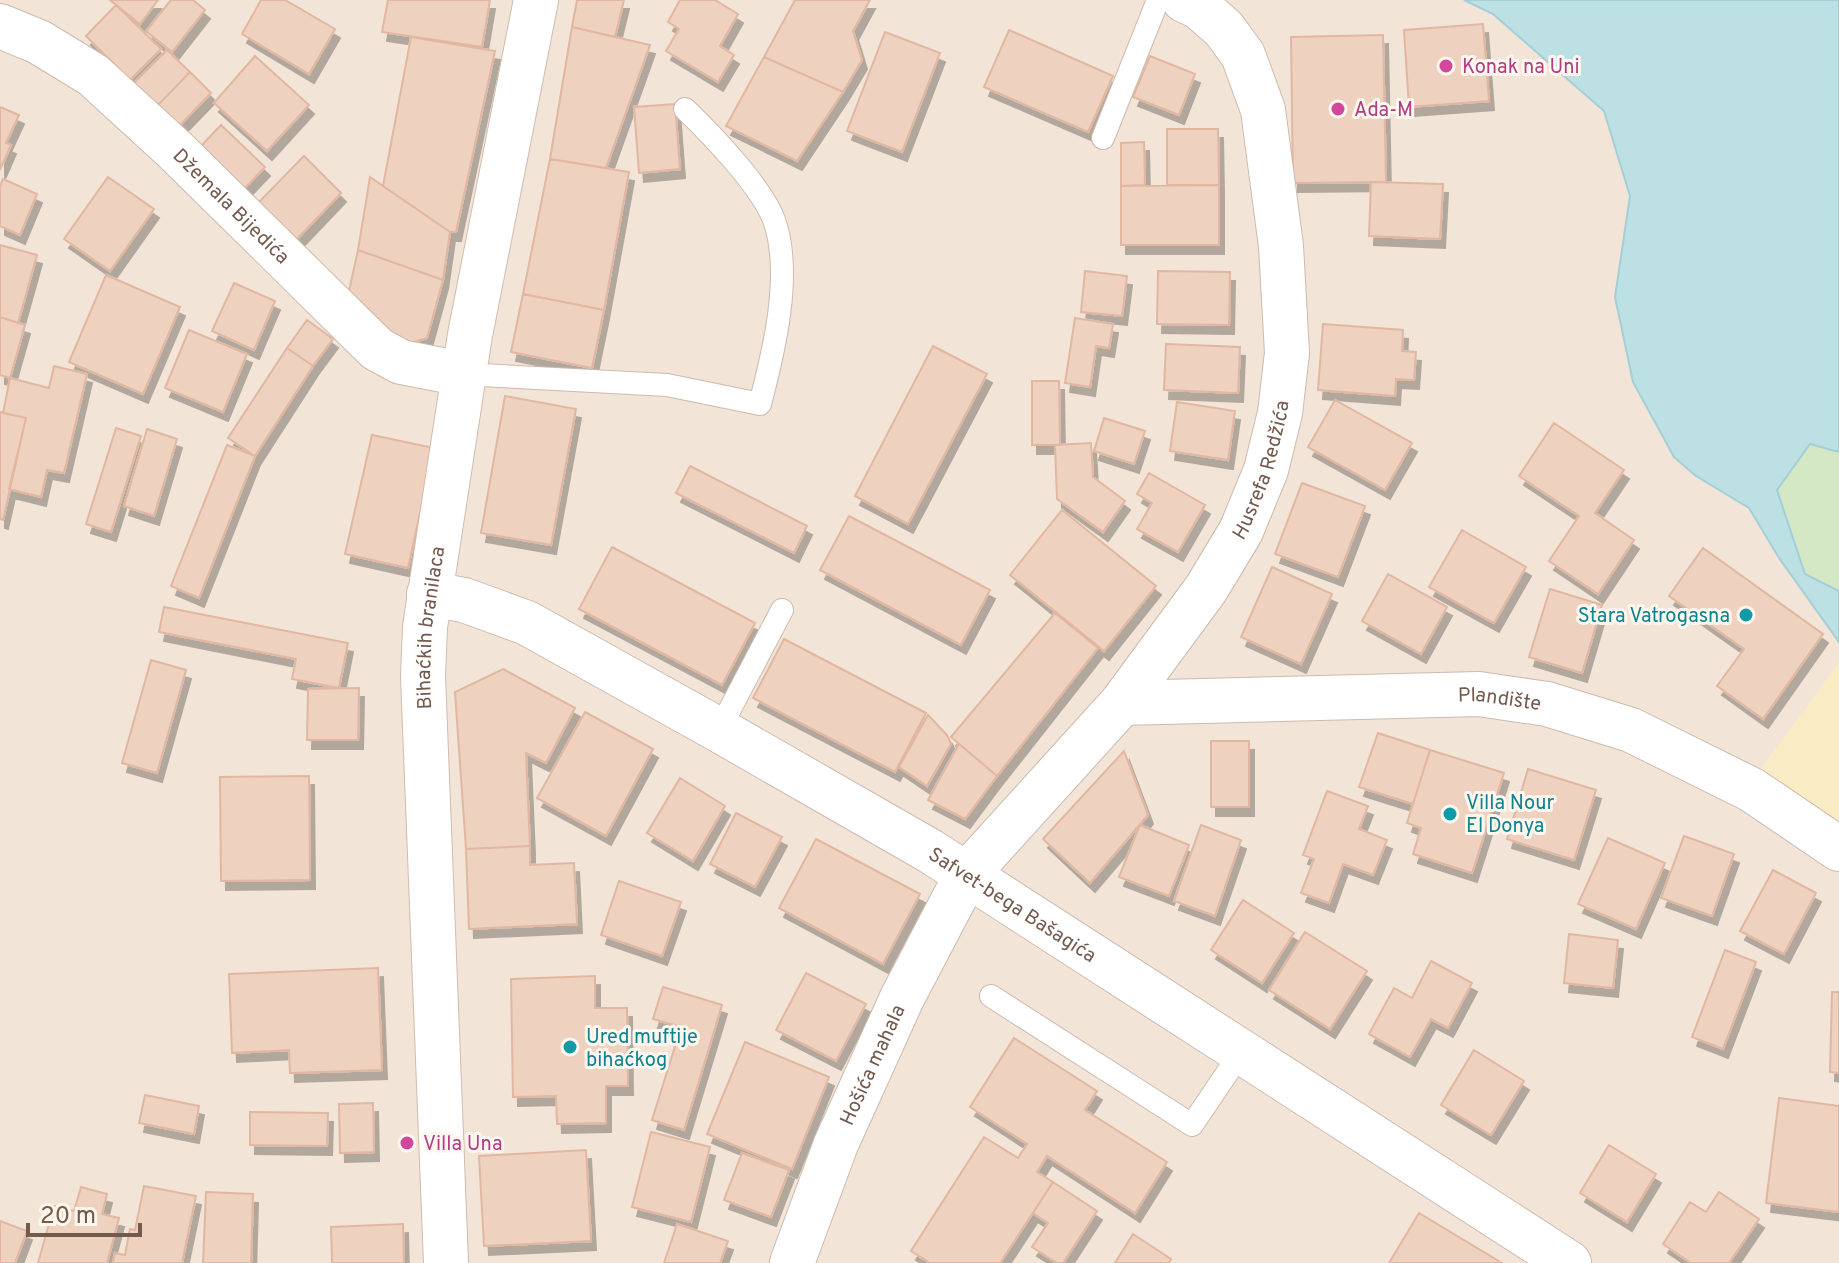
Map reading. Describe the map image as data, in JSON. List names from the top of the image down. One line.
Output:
{"streets":{"street":["Džemala Bijedića","Husrefa Redžića","Bihaćkih branilaca","Plandište","Safvet-bega Bašagića","Hošića mahala"]},"crossings":[["Džemala Bijedića","Bihaćkih branilaca"],["Husrefa Redžića","Plandište"],["Husrefa Redžića","Safvet-bega Bašagića"],["Husrefa Redžića","Hošića mahala"],["Bihaćkih branilaca","Safvet-bega Bašagića"],["Safvet-bega Bašagića","Hošića mahala"]],"places":["Konak na Uni","Ada-M","Stara Vatrogasna","Villa Nour El Donya","Ured muftije bihaćkog","Villa Una"],"scale_bar":"20 m"}
